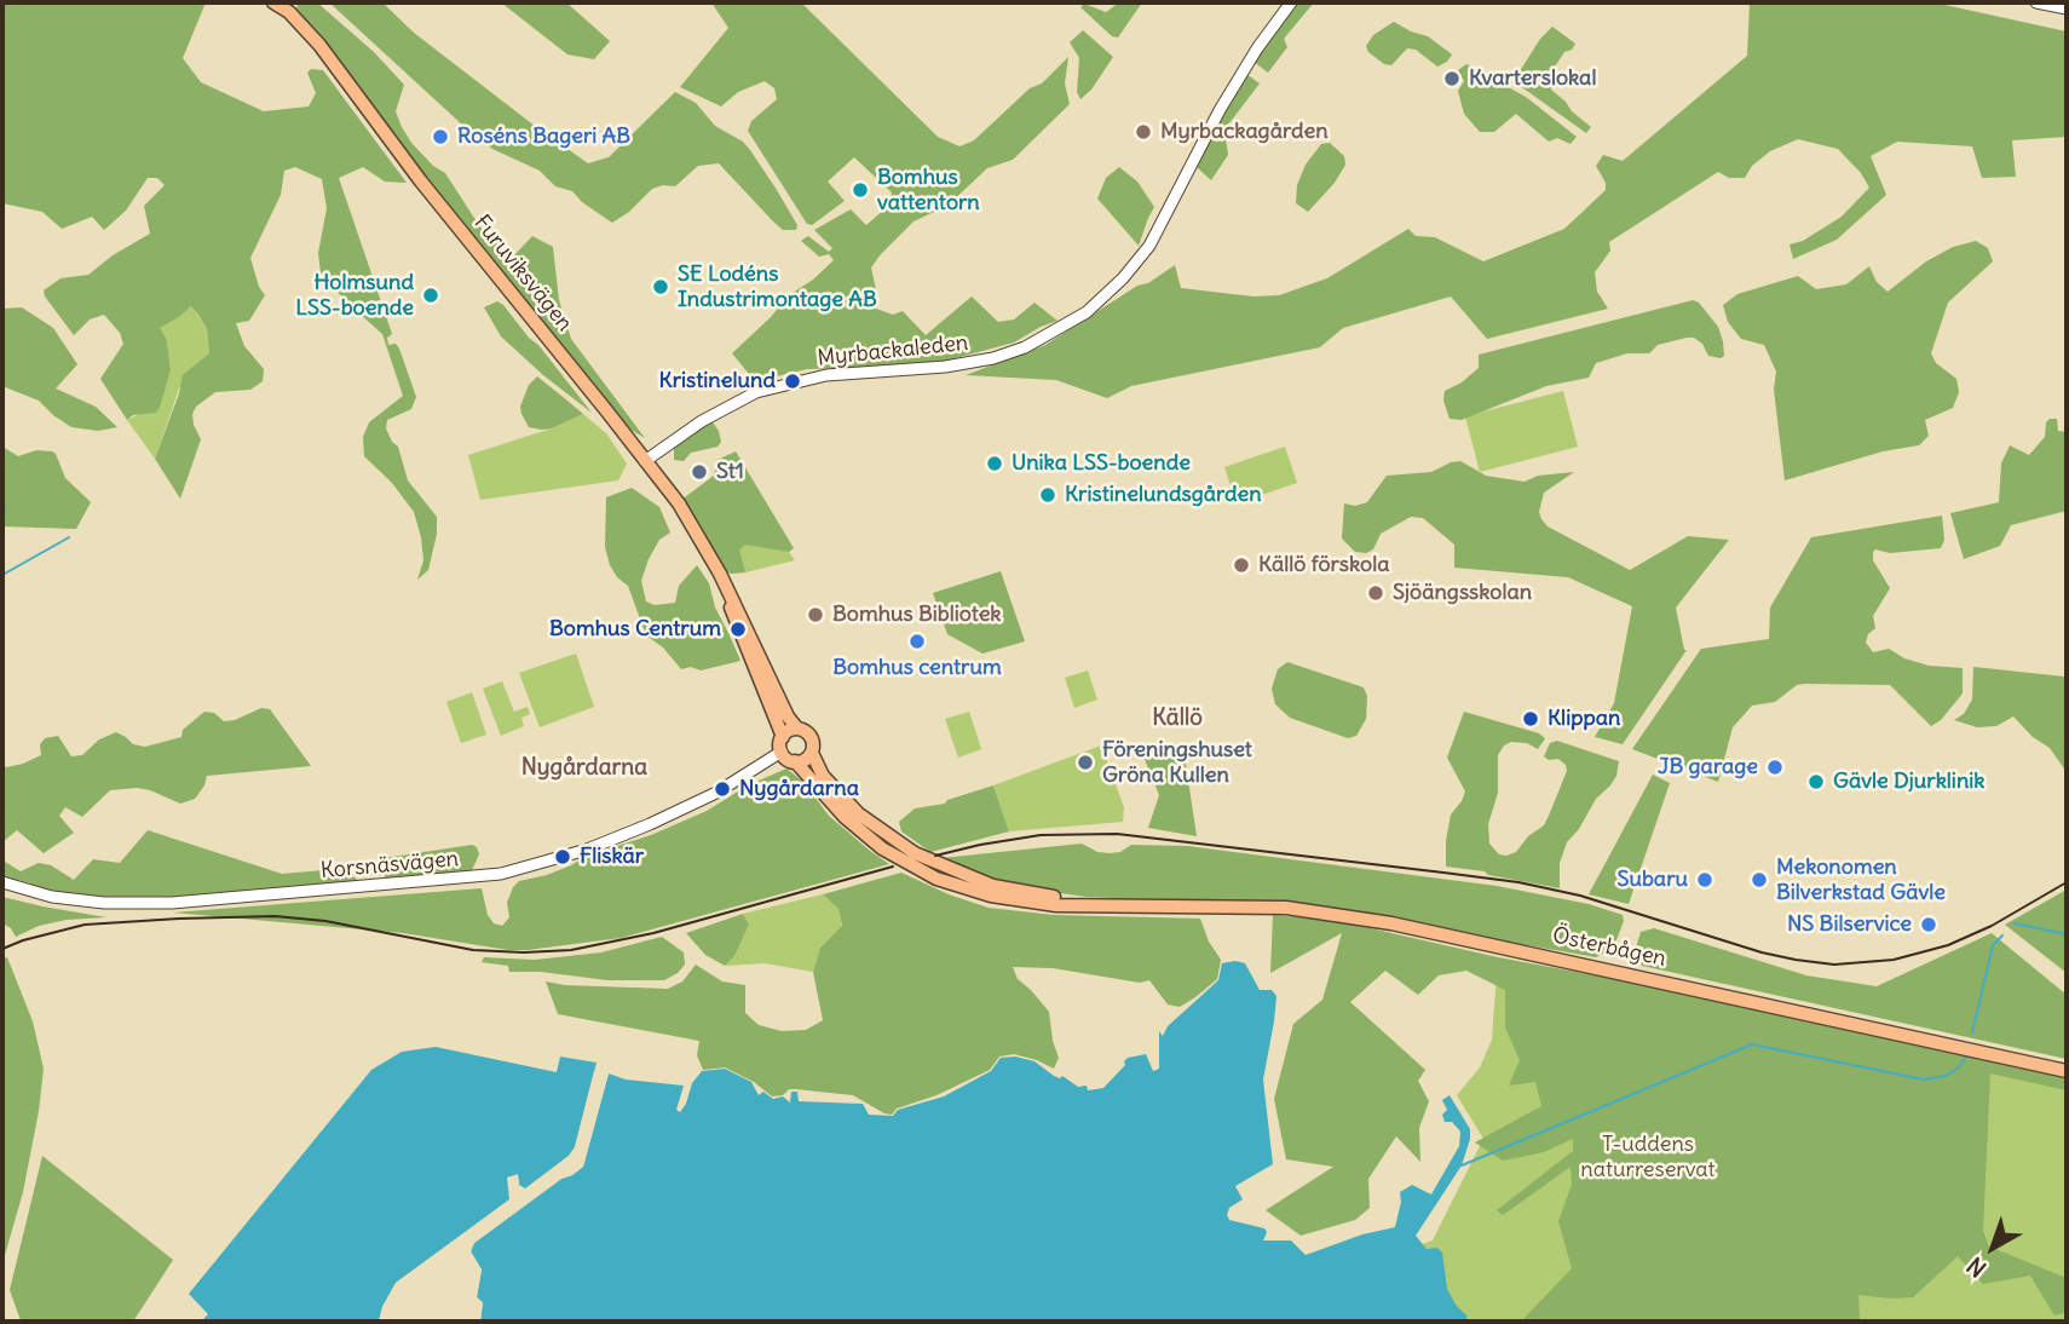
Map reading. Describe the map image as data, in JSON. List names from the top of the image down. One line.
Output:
{"streets":{"main road":["Furuviksvägen","Österbågen"],"street":["Myrbackaleden","Korsnäsvägen"]},"crossings":[["Furuviksvägen","Myrbackaleden"],["Furuviksvägen","Korsnäsvägen"],["Furuviksvägen","Österbågen"],["Korsnäsvägen","Österbågen"]],"districts":["Källö","Nygårdarna"],"parks":["T-uddens naturreservat"],"places":["Kvarterslokal","Myrbackagården","Roséns Bageri AB","Bomhus vattentorn","SE Lodéns Industrimontage AB","Holmsund LSS-boende","Kristinelund","Unika LSS-boende","St1","Kristinelundsgården","Källö förskola","Sjöängsskolan","Bomhus Bibliotek","Bomhus Centrum","Bomhus centrum","Klippan","Föreningshuset Gröna Kullen","JB garage","Gävle Djurklinik","Nygårdarna","Fliskär","Subaru","Mekonomen Bilverkstad Gävle","NS Bilservice"],"north":"bottom left"}
